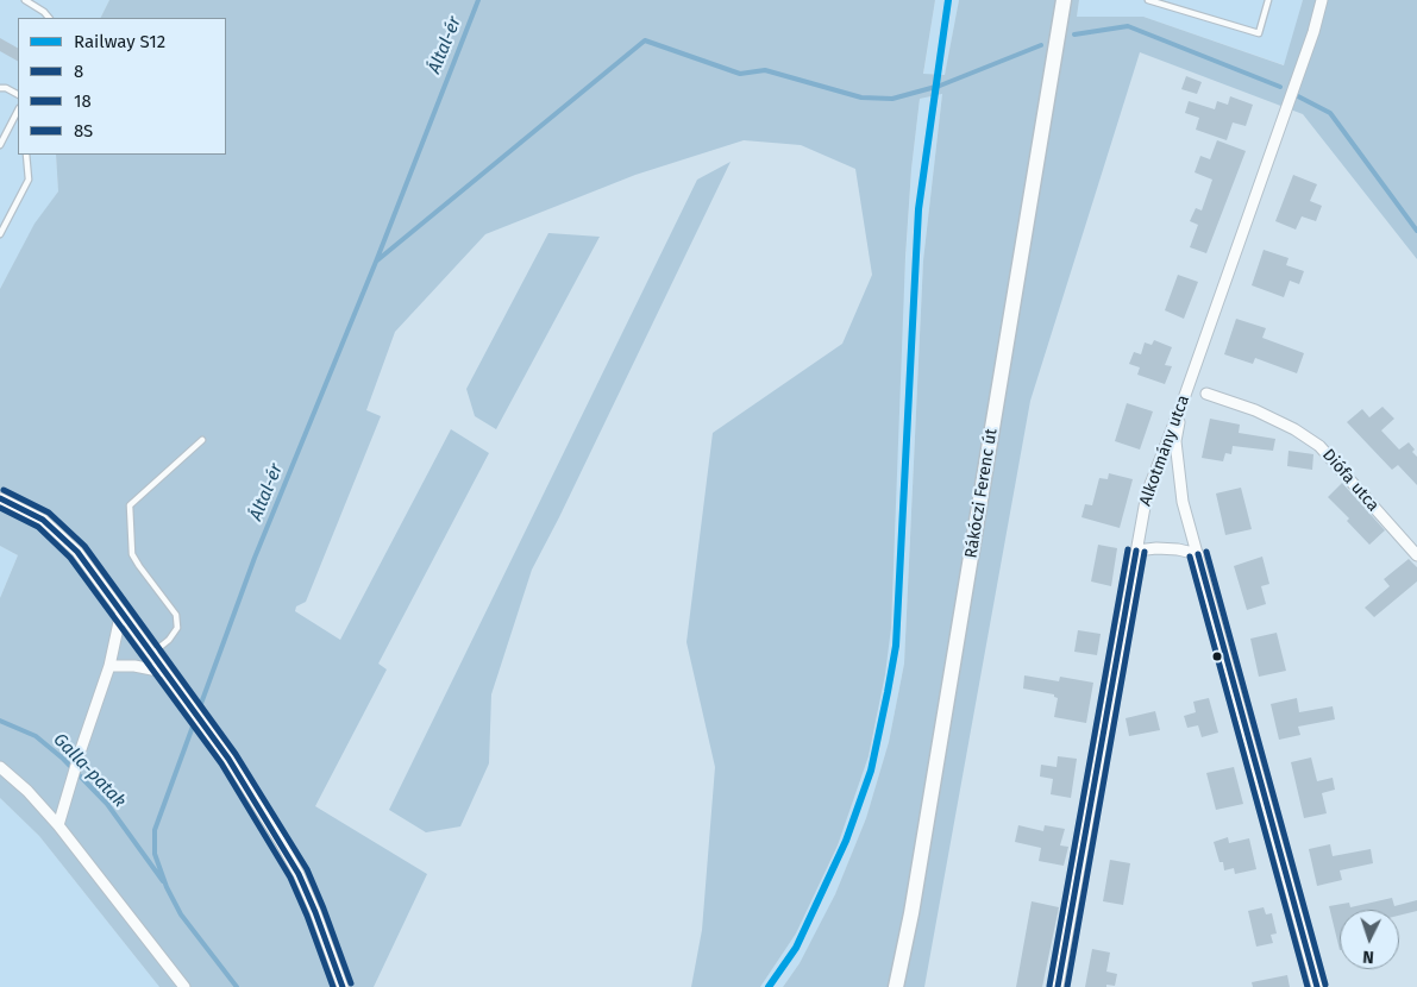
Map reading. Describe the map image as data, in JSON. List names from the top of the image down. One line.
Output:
{"streets":{"main road":["Rákóczi Ferenc út"],"street":["Alkotmány utca","Diófa utca"]},"water":["Által-ér","Galla-patak"],"lines":["rail line S12","transit line 8S","transit line 8","transit line 18"],"legend":["Railway S12","8","18","8S"],"north":"bottom"}
